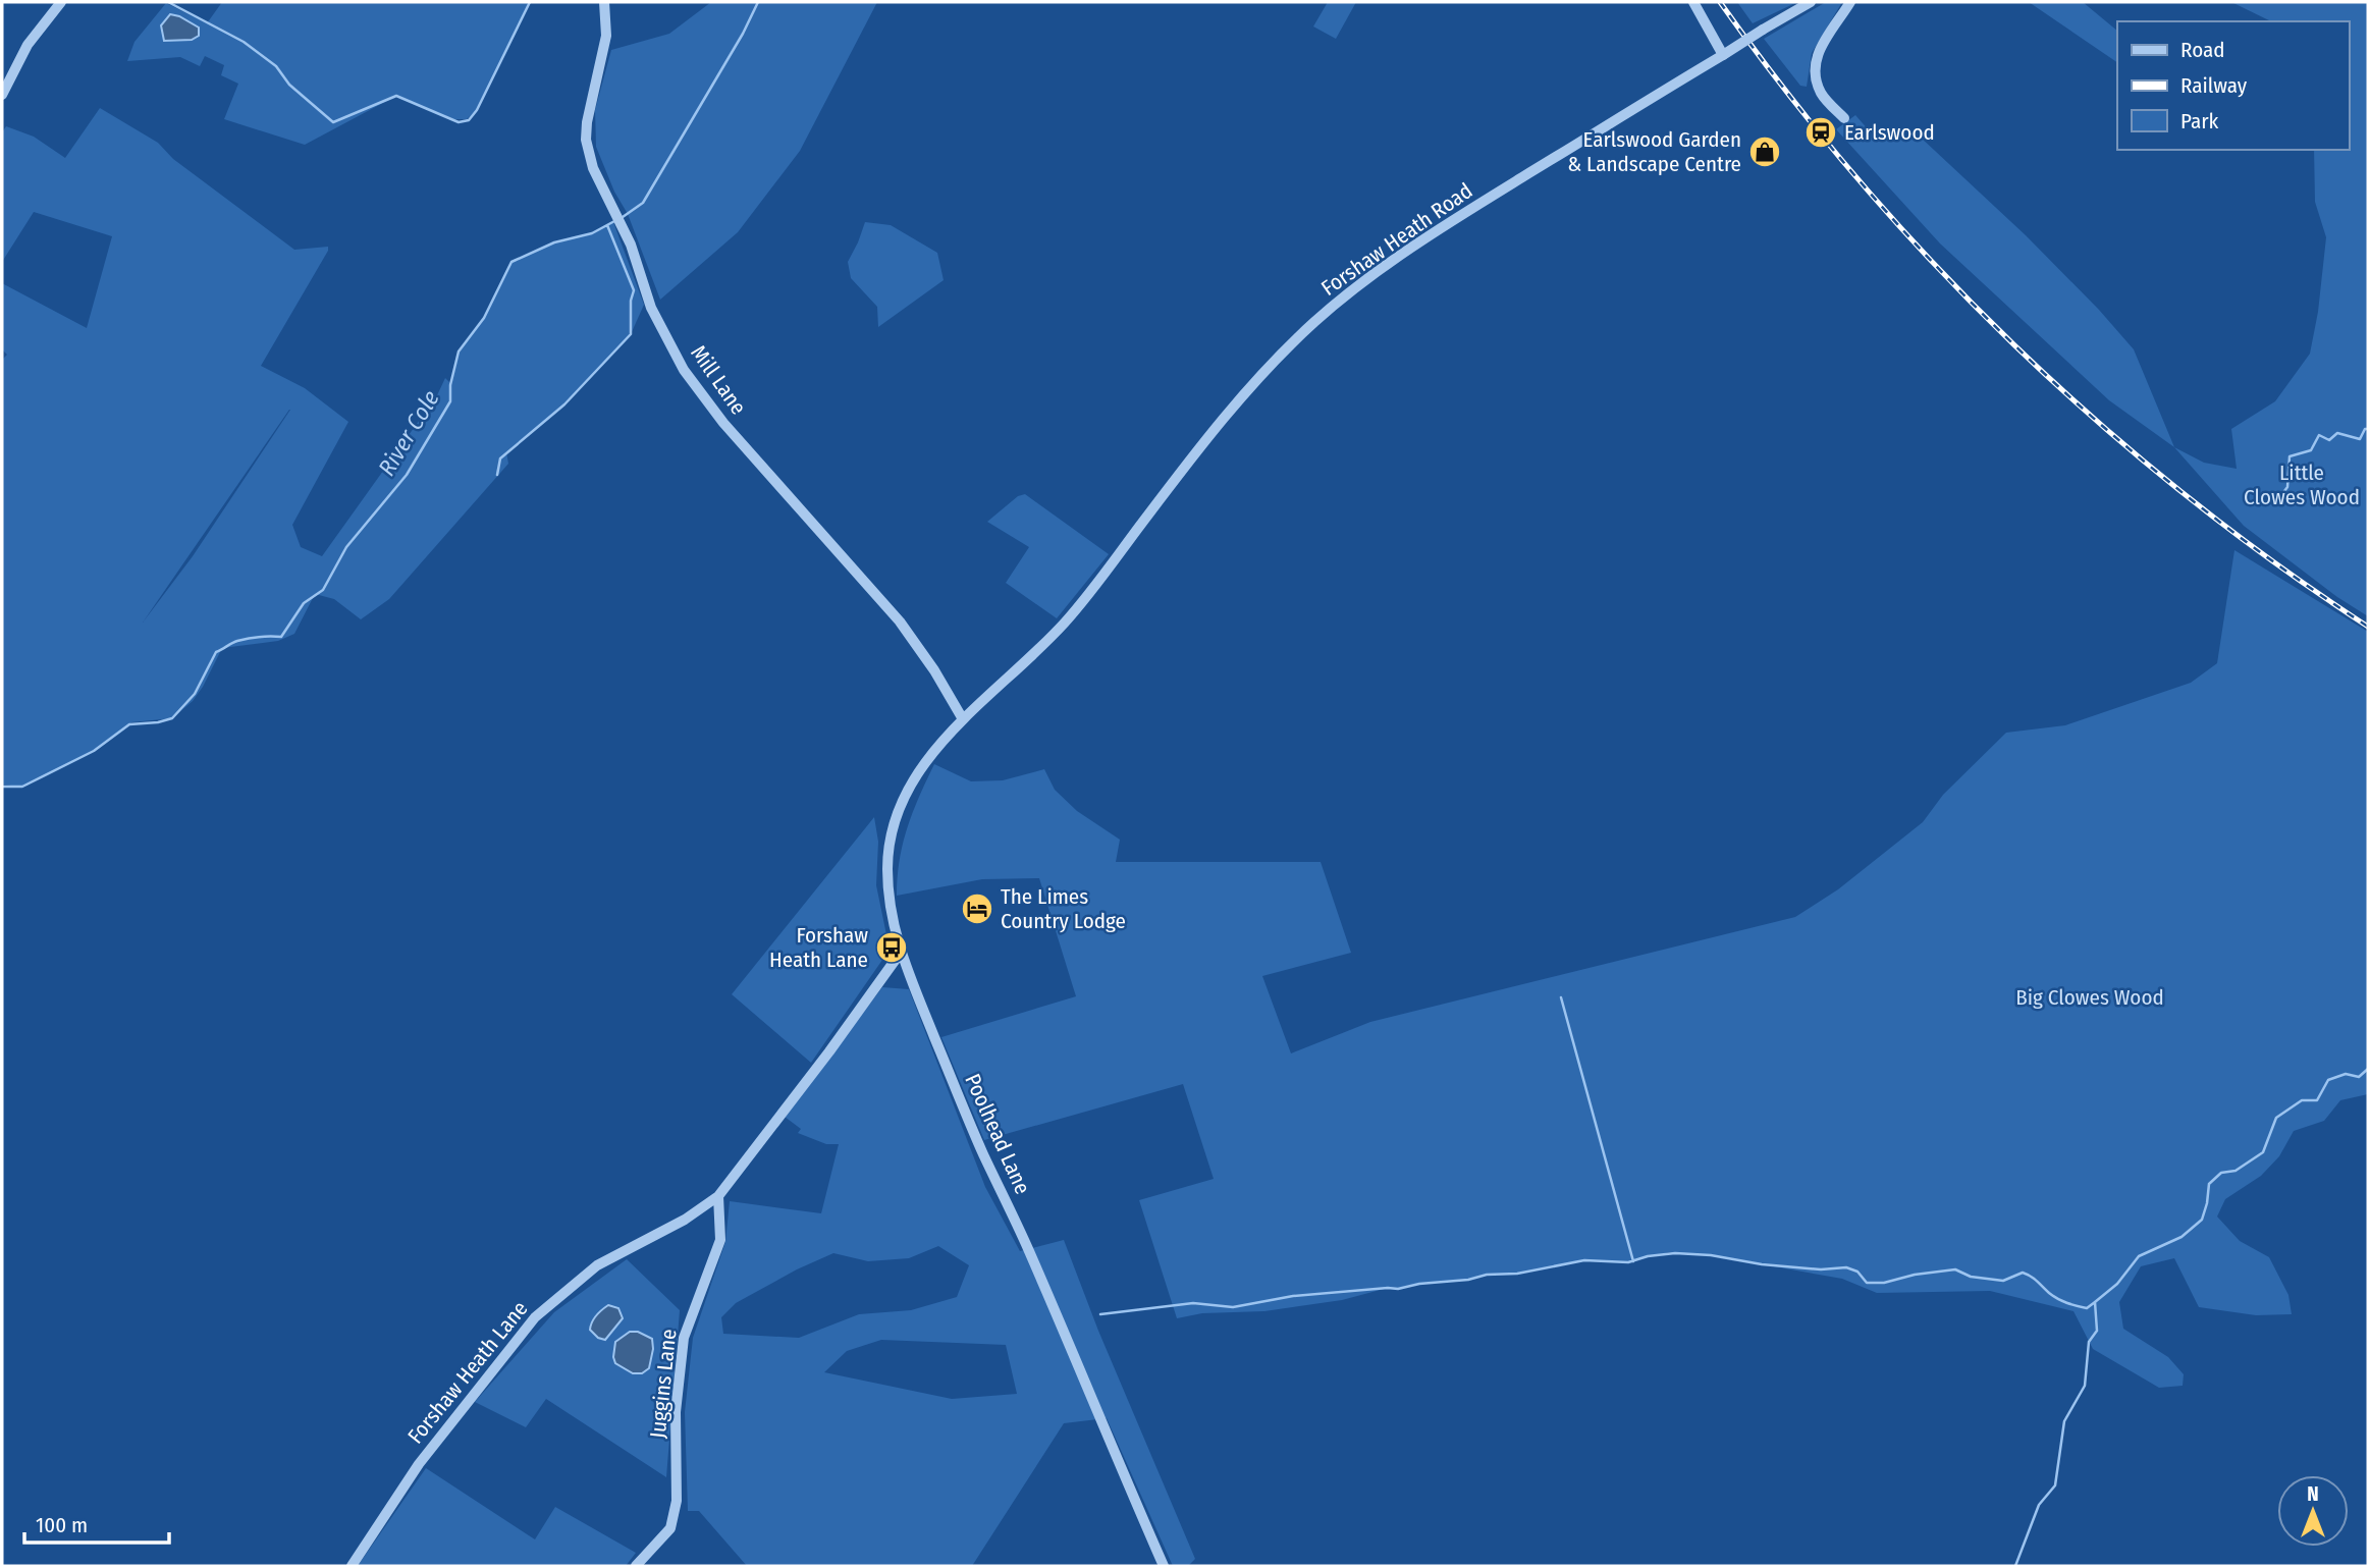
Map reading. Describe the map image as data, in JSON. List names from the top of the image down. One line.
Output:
{"streets":{"street":["Forshaw Heath Road","Mill Lane","Poolhead Lane","Forshaw Heath Lane","Juggins Lane"]},"crossings":[["Forshaw Heath Road","Mill Lane"],["Forshaw Heath Road","Poolhead Lane"],["Mill Lane","Poolhead Lane"],["Poolhead Lane","Forshaw Heath Lane"],["Forshaw Heath Lane","Juggins Lane"]],"water":["River Cole"],"parks":["Little Clowes Wood","Big Clowes Wood"],"places":{"station":["Earlswood"],"shop":["Earlswood Garden & Landscape Centre"],"hotel":["The Limes Country Lodge"],"bus stop":["Forshaw Heath Lane"]},"legend":["Road","Railway","Park"],"scale_bar":"100 m","north":"top"}
